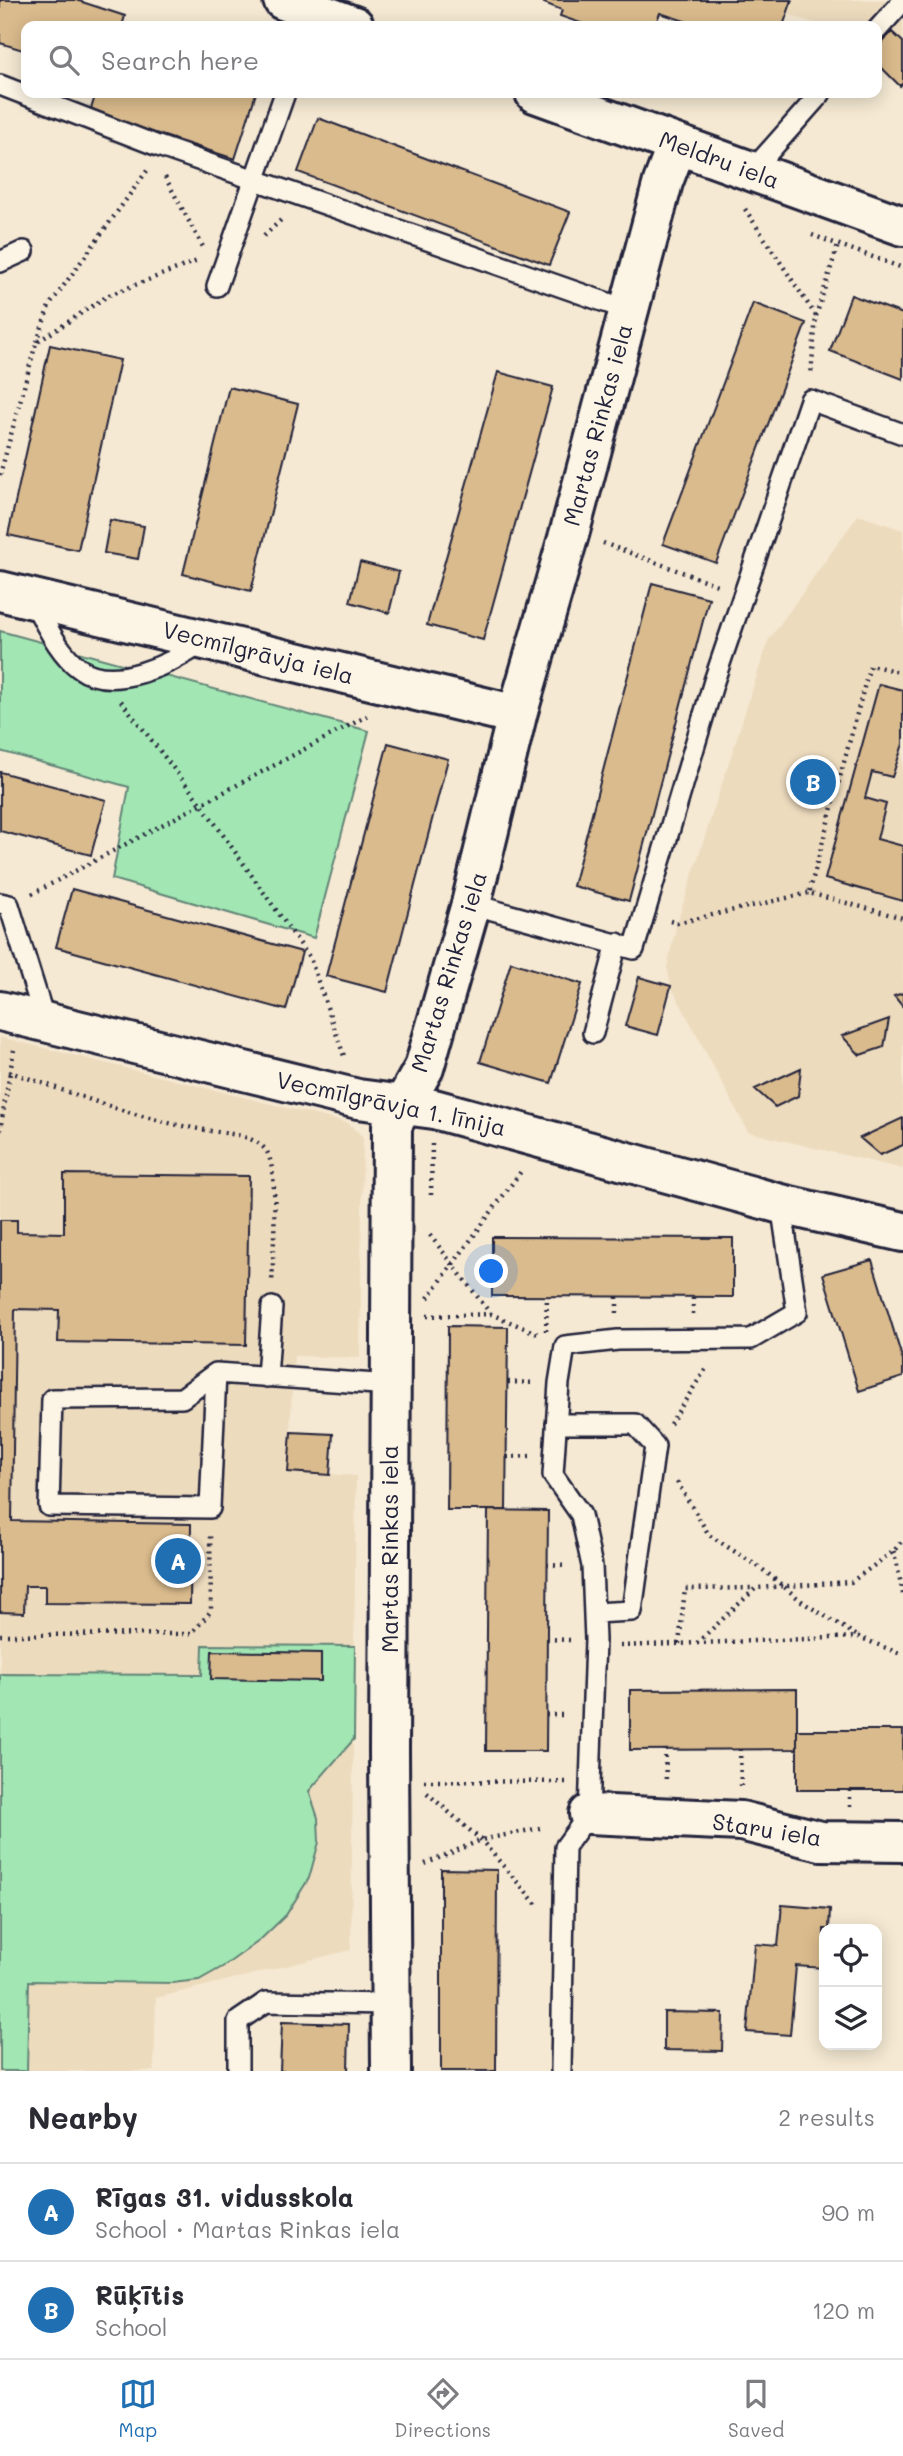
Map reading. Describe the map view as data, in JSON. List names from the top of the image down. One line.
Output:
{"streets":{"street":["Meldru iela","Martas Rinkas iela","Vecmīlgrāvja iela","Vecmīlgrāvja 1. līnija","Staru iela"]},"crossings":[["Meldru iela","Martas Rinkas iela"],["Martas Rinkas iela","Vecmīlgrāvja iela"],["Martas Rinkas iela","Vecmīlgrāvja 1. līnija"]],"page":{"search":"Search here","pins":["B","A"],"heading":["Nearby","2 results"],"list":[{"mark":"A","name":"Rīgas 31. vidusskola","note":"School · Martas Rinkas iela","value":"90 m"},{"mark":"B","name":"Rūķītis","note":"School","value":"120 m"}],"nav":["Map","Directions","Saved"]}}
